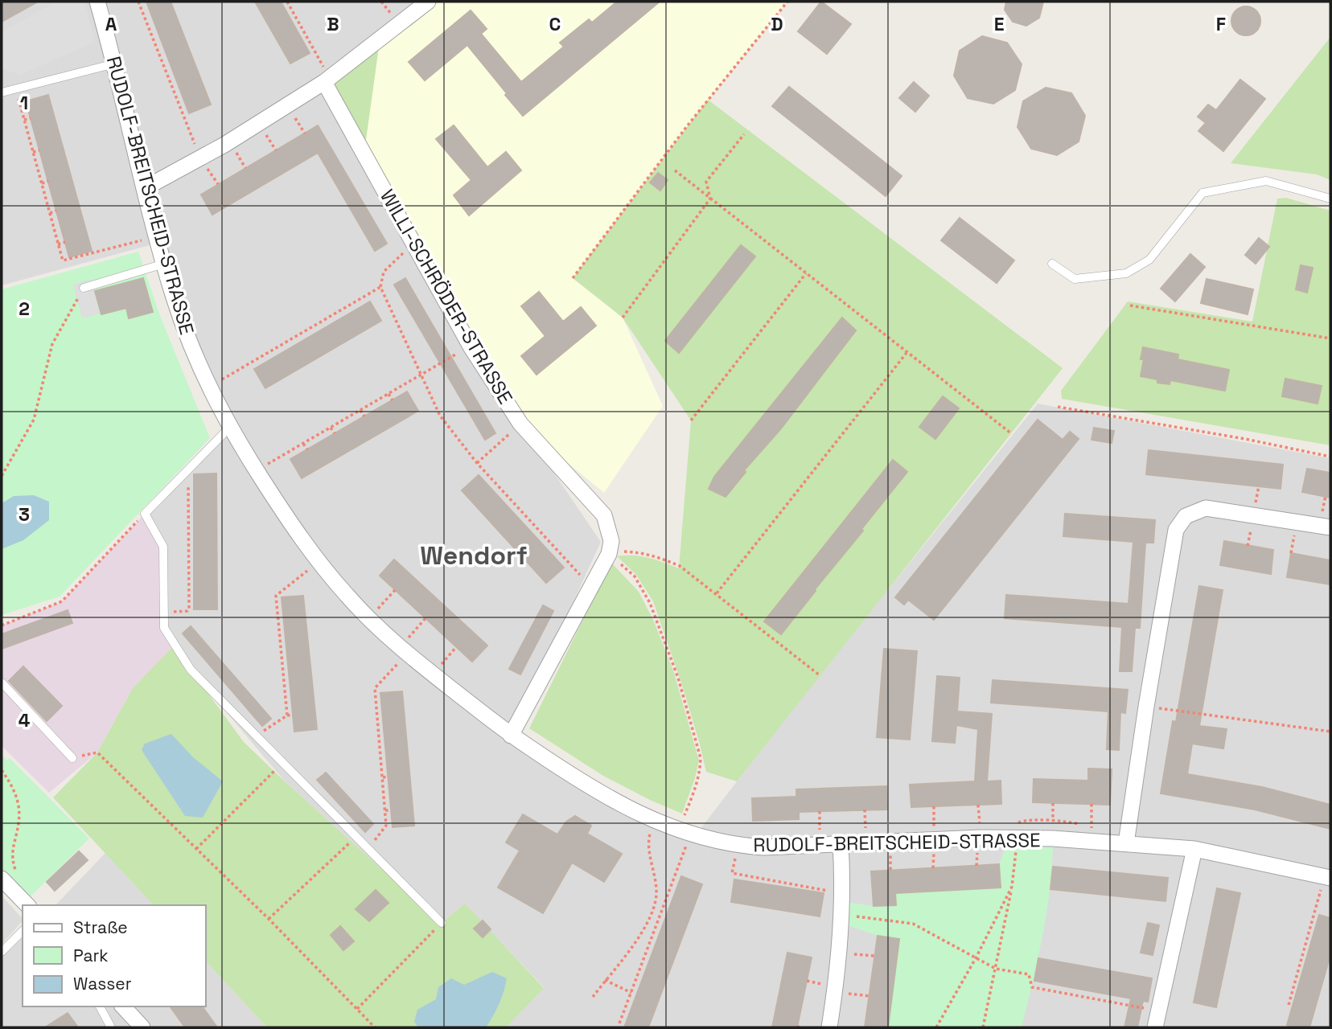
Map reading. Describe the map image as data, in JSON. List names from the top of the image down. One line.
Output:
{"streets":{"street":["RUDOLF-BREITSCHEID-STRASSE","WILLI-SCHRÖDER-STRASSE"]},"districts":["Wendorf"],"legend":["Straße","Park","Wasser"],"grid":{"columns":["A","B","C","D","E","F"],"rows":["1","2","3","4"]}}
